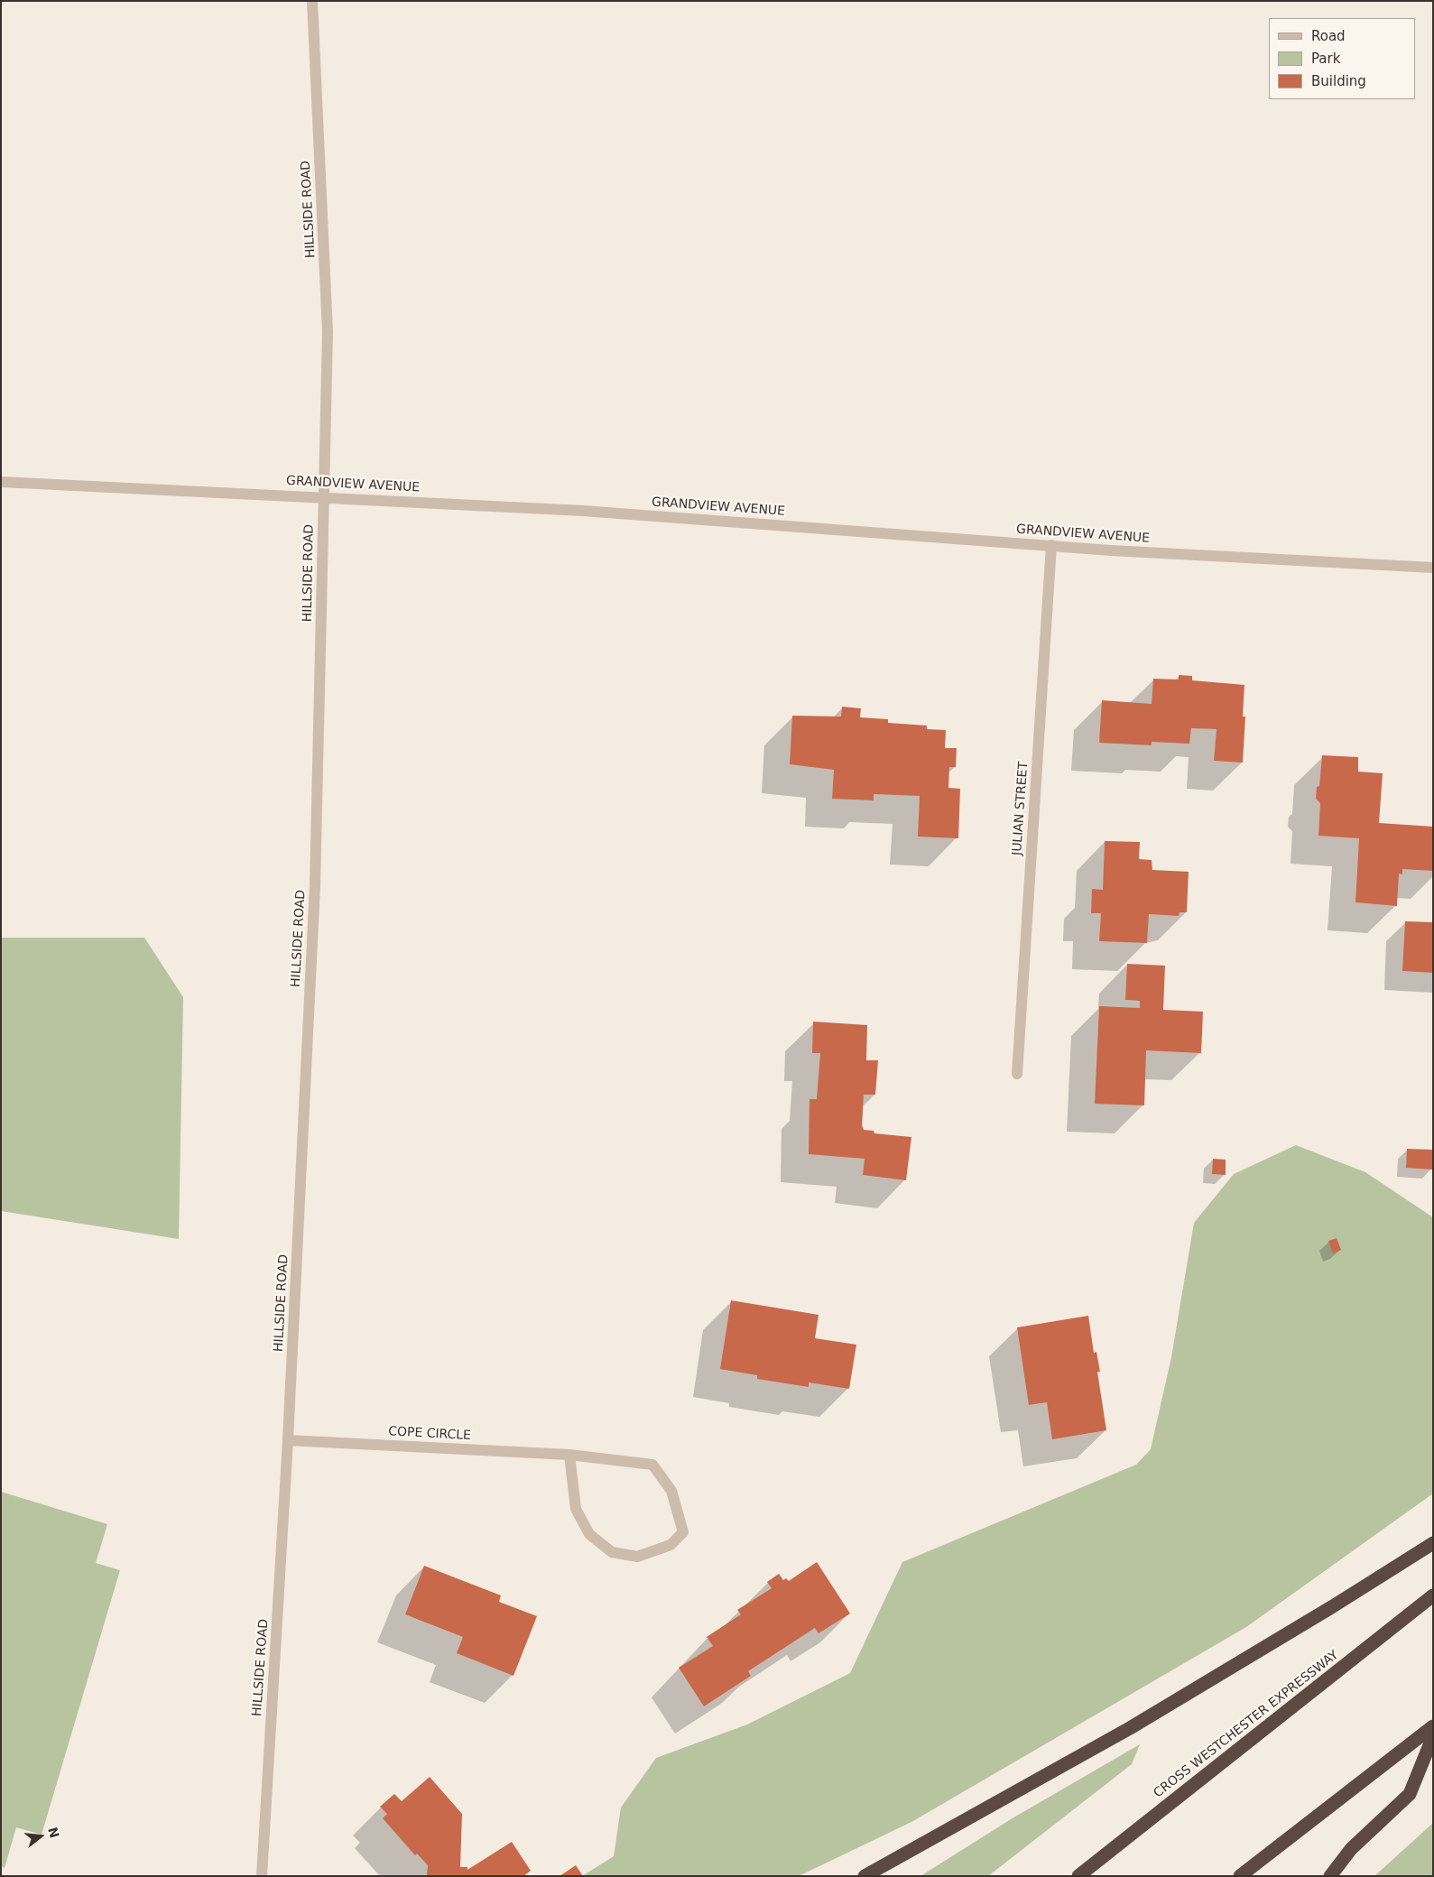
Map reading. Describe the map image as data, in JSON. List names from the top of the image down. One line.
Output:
{"streets":{"highway":["CROSS WESTCHESTER EXPRESSWAY"],"street":["HILLSIDE ROAD","GRANDVIEW AVENUE","JULIAN STREET","COPE CIRCLE"]},"crossings":[["HILLSIDE ROAD","GRANDVIEW AVENUE"],["HILLSIDE ROAD","COPE CIRCLE"],["GRANDVIEW AVENUE","JULIAN STREET"]],"legend":["Road","Park","Building"],"north":"right"}
